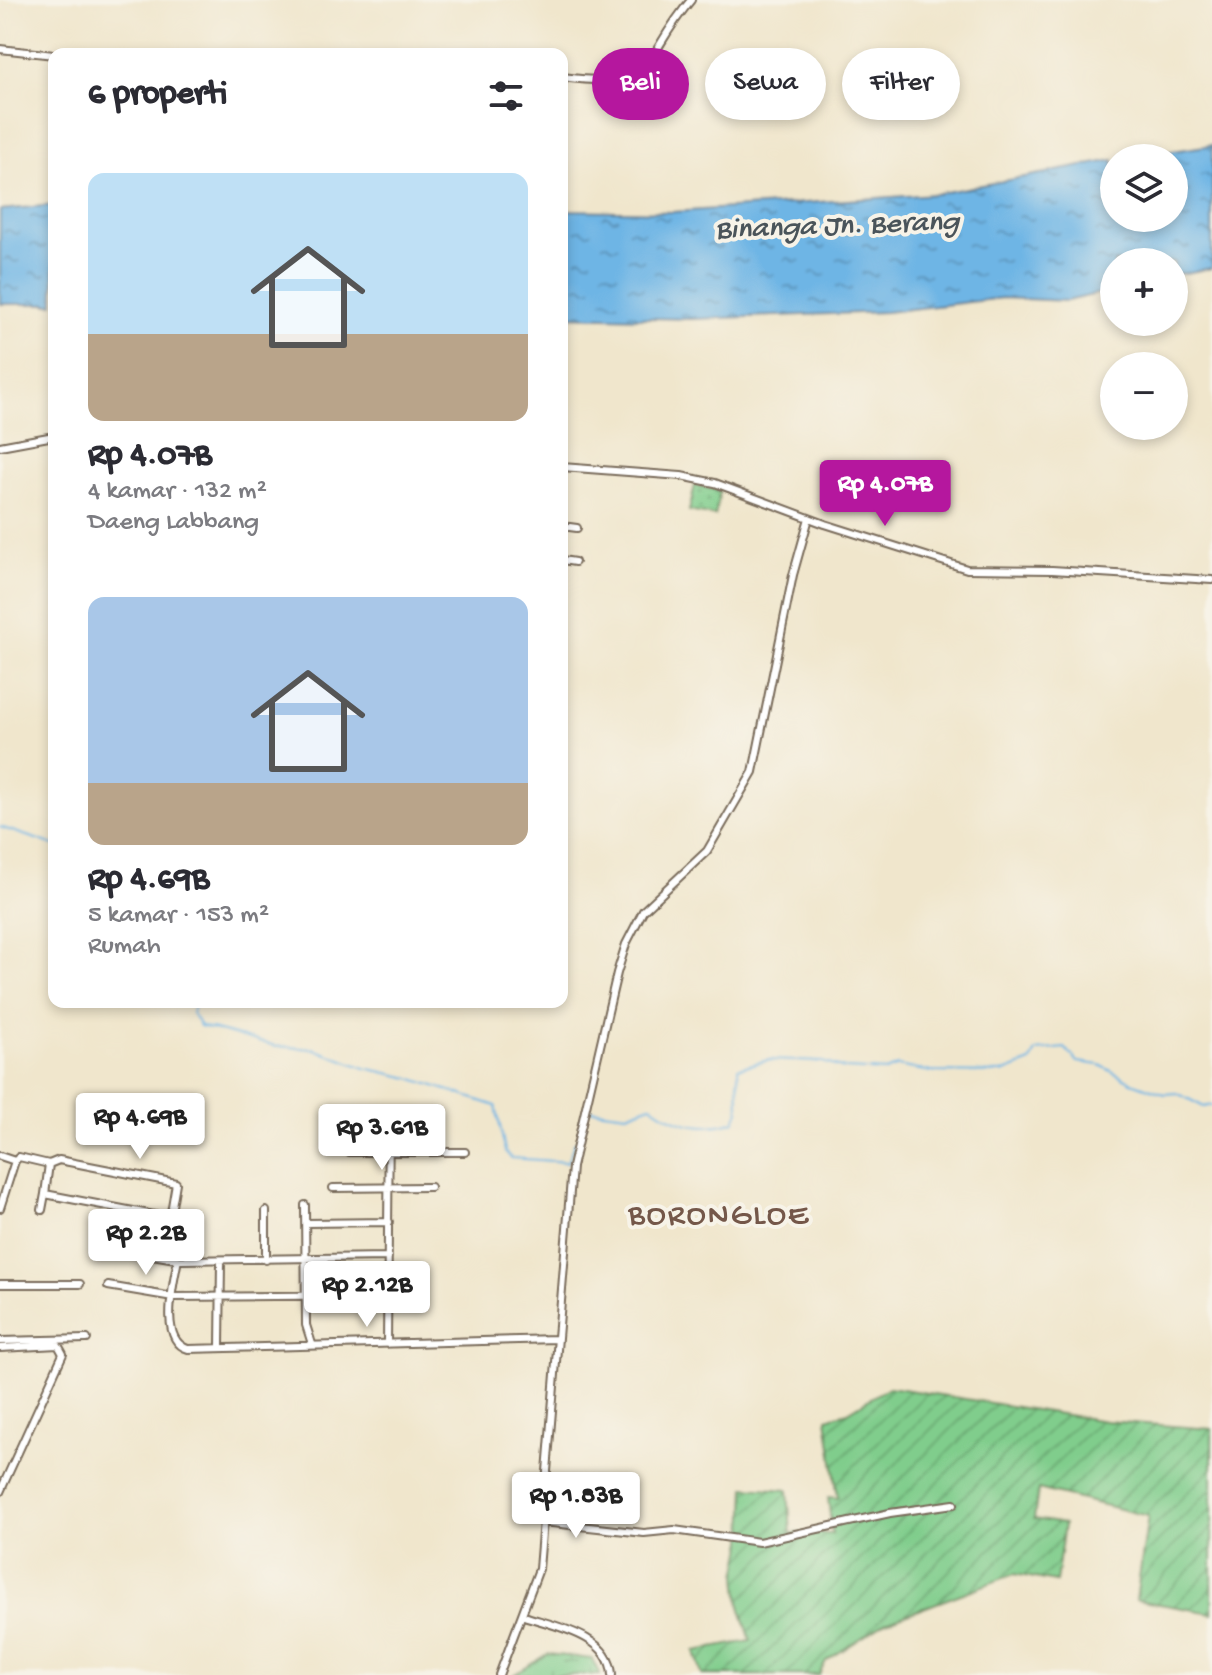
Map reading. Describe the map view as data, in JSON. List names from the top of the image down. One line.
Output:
{"districts":["BORONGLOE"],"water":["Binanga Jn. Berang"],"page":{"chip":["Beli","Sewa","Filter"],"heading":"6 properti","map_buttons":["+","−"],"list":[{"name":"Rp 4.07B","note":"4 kamar · 132 m² · Daeng Labbang"},{"name":"Rp 4.69B","note":"5 kamar · 153 m² · Rumah"}],"price":["Rp 4.07B","Rp 4.69B","Rp 3.61B","Rp 2.2B","Rp 2.12B","Rp 1.83B"]}}
